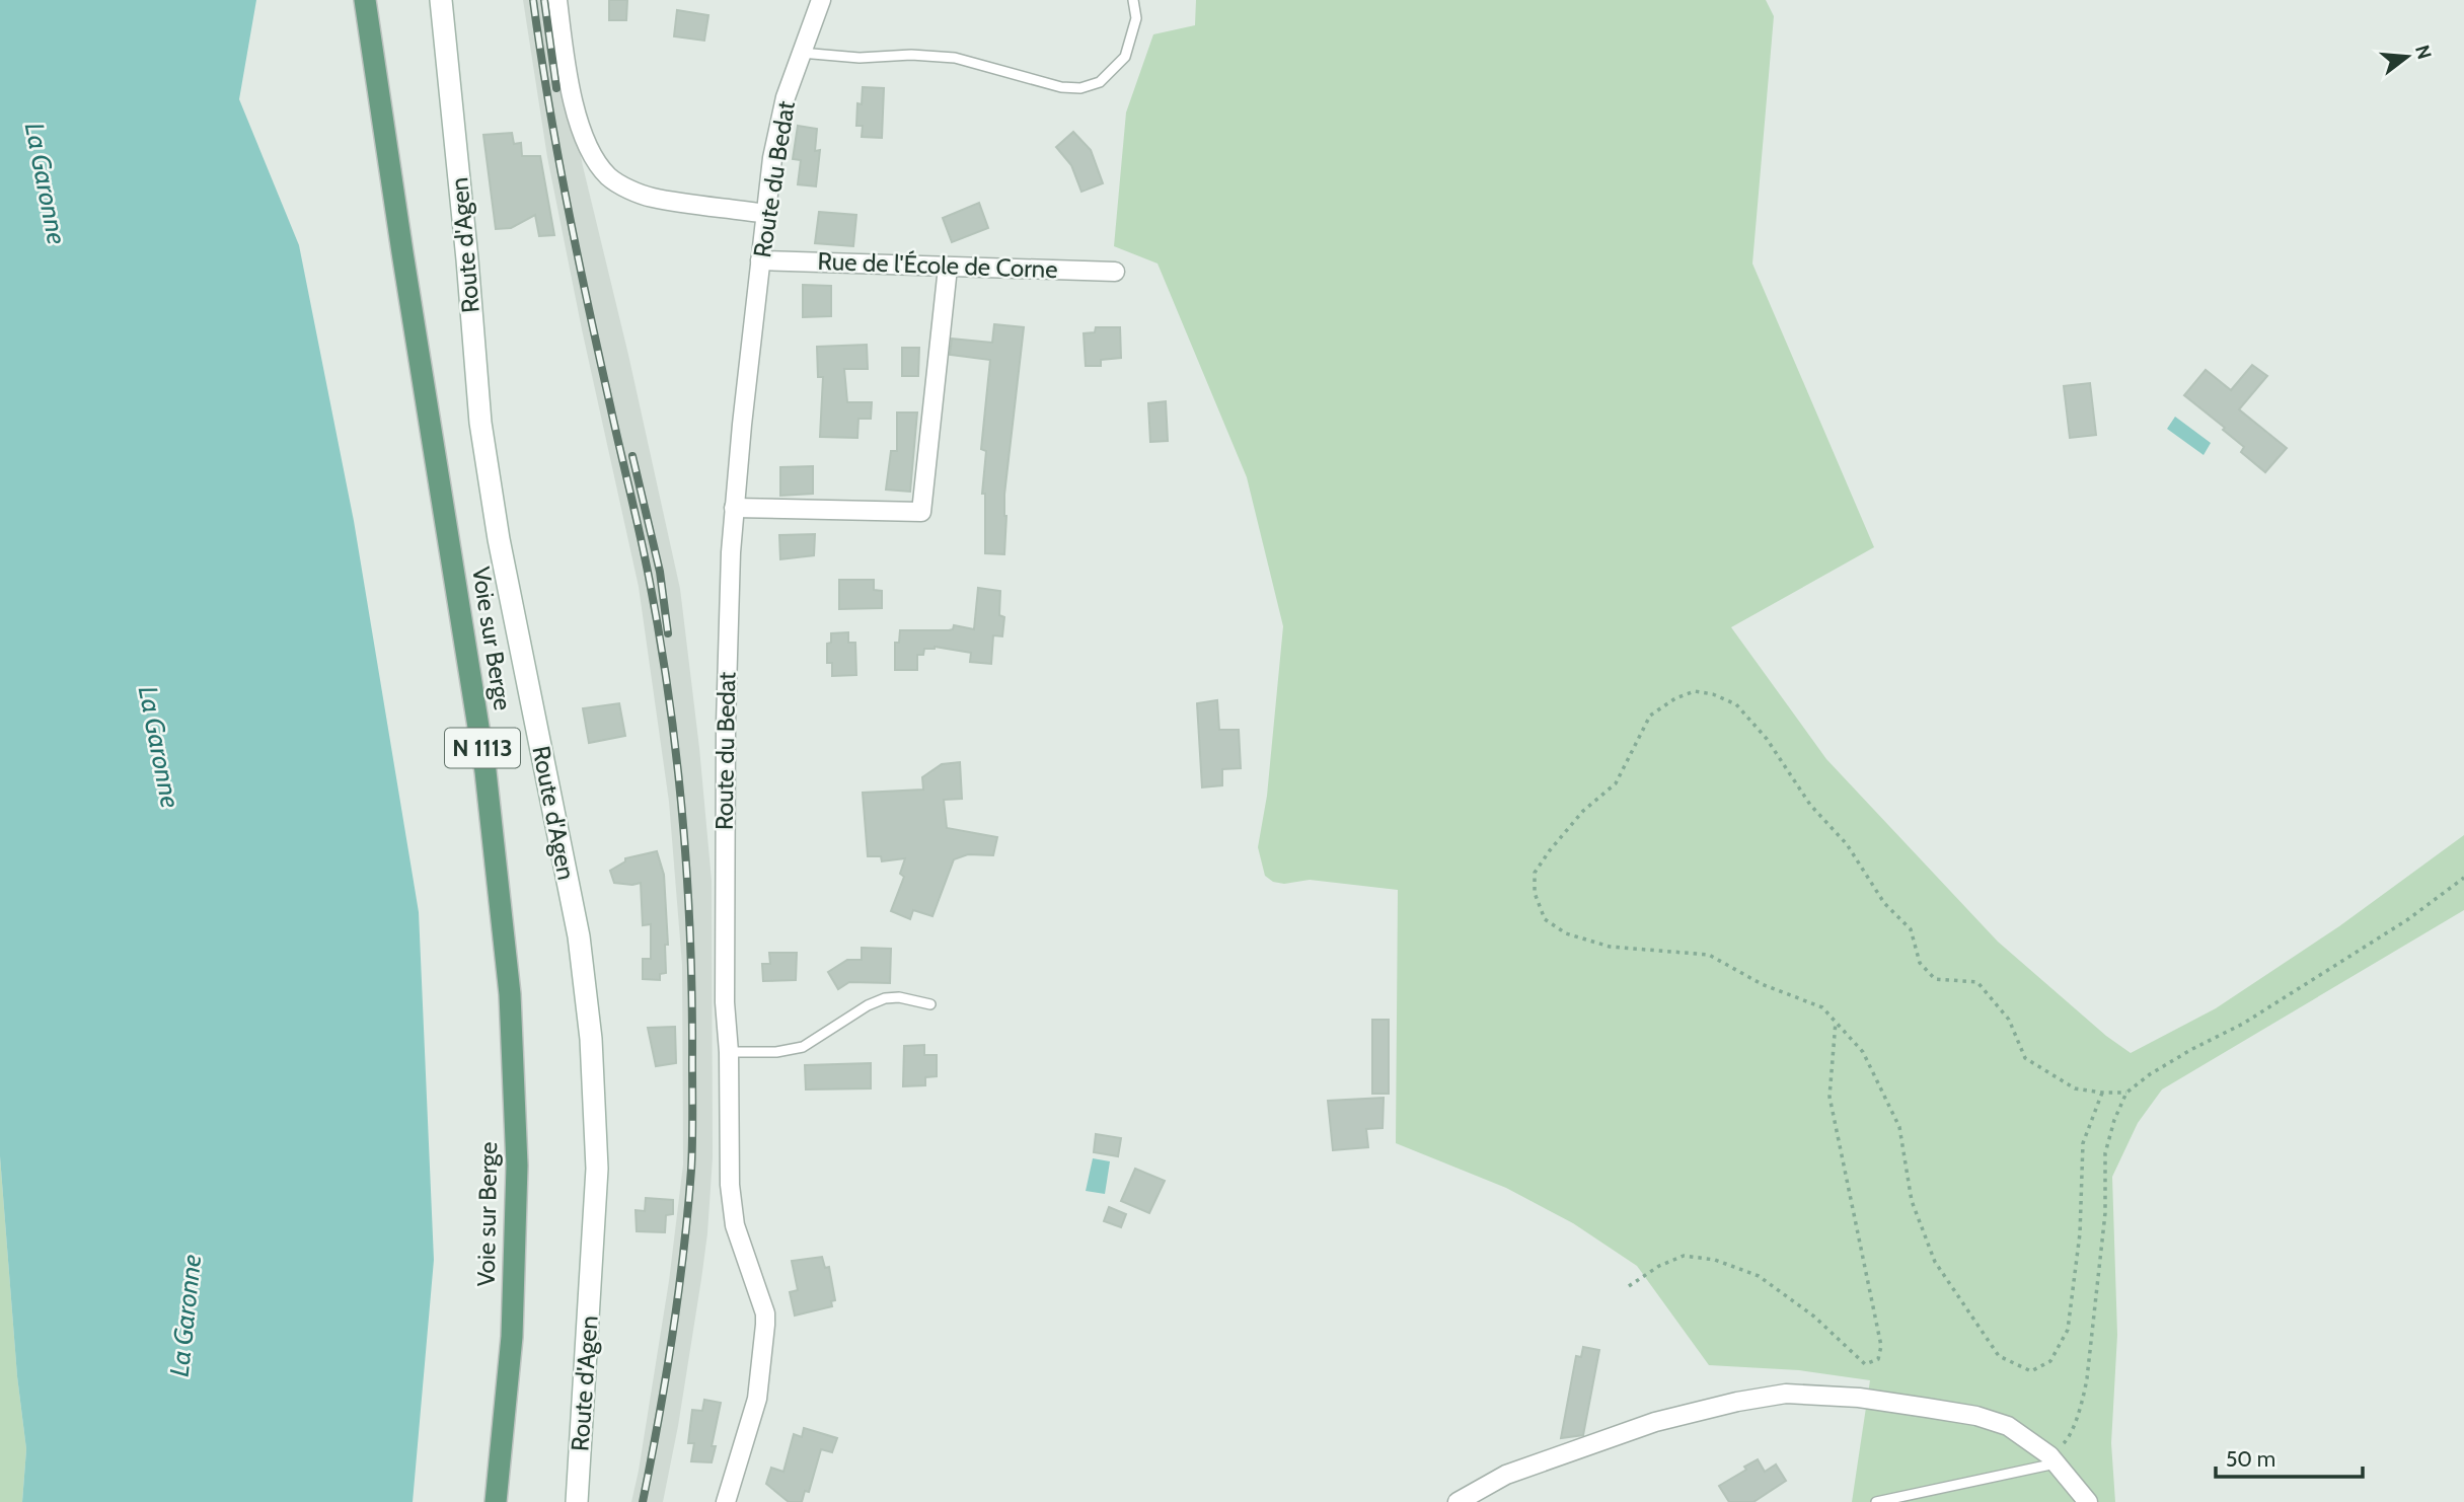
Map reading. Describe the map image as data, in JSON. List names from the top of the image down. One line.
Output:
{"streets":{"main road":["Route d'Agen","Voie sur Berge","N 1113"],"street":["Route du Bedat","Rue de l'École de Corne"]},"crossings":[["Route du Bedat","Rue de l'École de Corne"]],"water":["La Garonne"],"scale_bar":"50 m","north":"right"}
